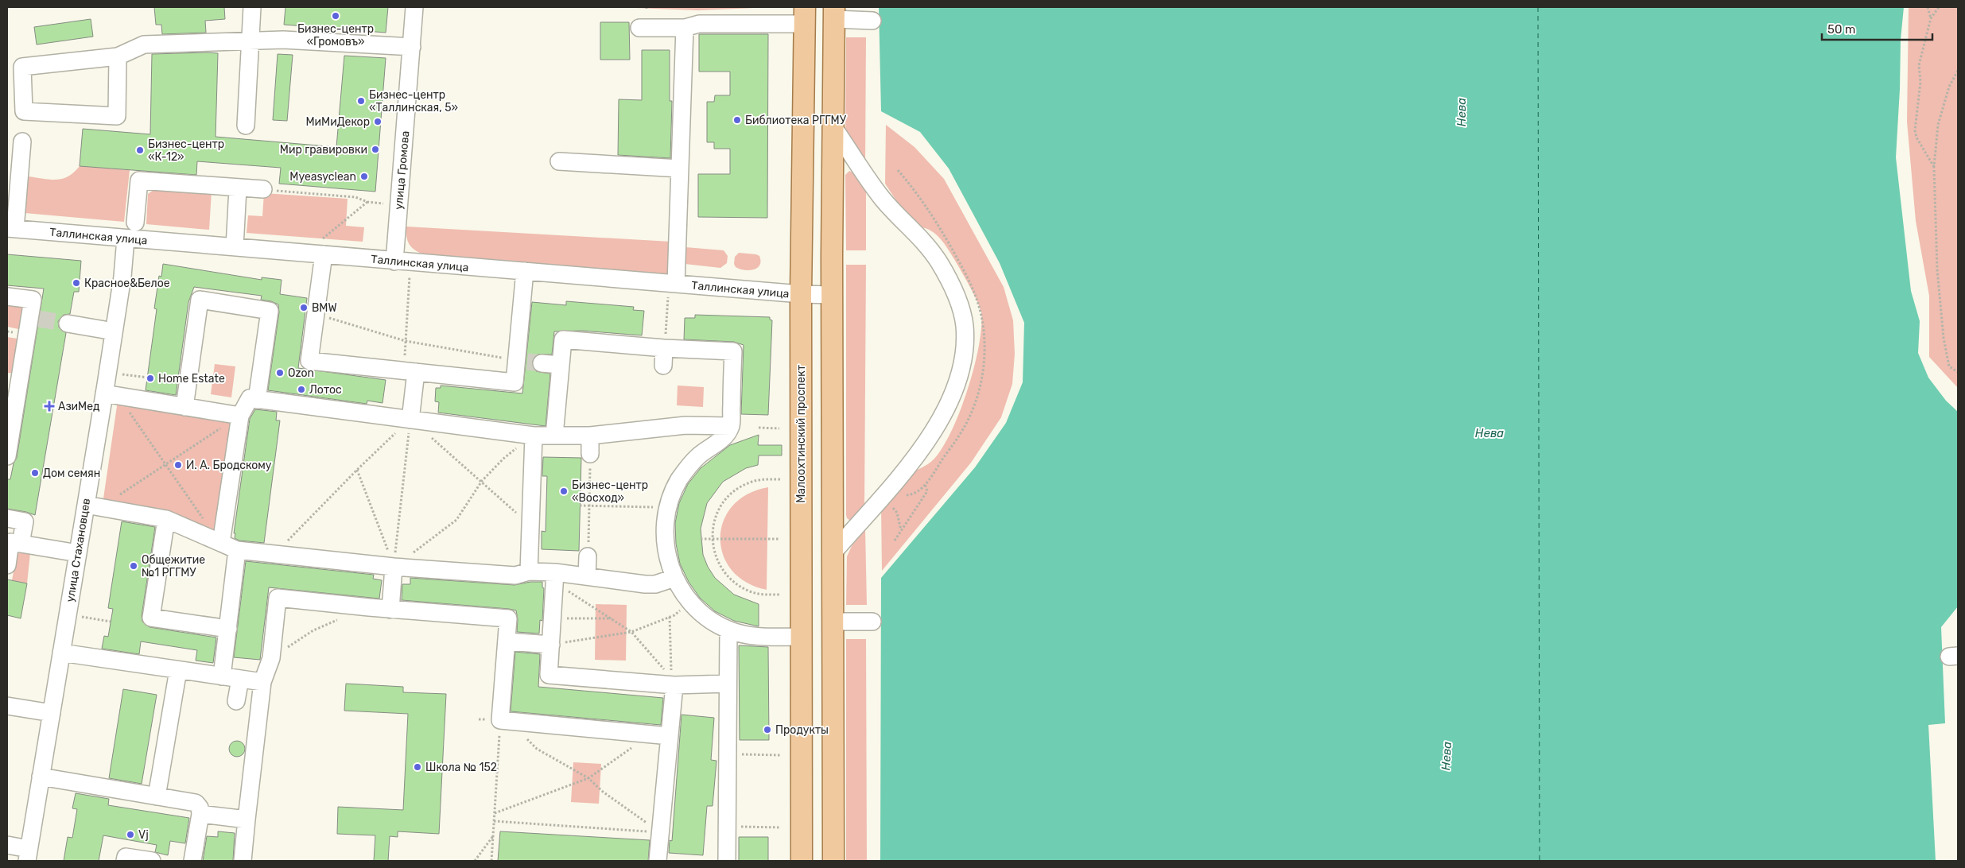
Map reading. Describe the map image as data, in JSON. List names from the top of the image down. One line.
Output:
{"streets":{"main road":["Малоохтинский проспект"],"street":["улица Громова","Таллинская улица","улица Стахановцев"]},"crossings":[["улица Громова","Таллинская улица"],["Таллинская улица","Малоохтинский проспект"],["Таллинская улица","улица Стахановцев"]],"water":["Нева"],"places":{"other":["Бизнес-центр «Громовъ»","Бизнес-центр «Таллинская, 5»","Библиотека РГГМУ","МиМиДекор","Мир гравировки","Бизнес-центр «К-12»","Myeasyclean","Красное&Белое","BMW","Ozon","Home Estate","Лотос","И. А. Бродскому","Дом семян","Бизнес-центр «Восход»","Общежитие №1 РГГМУ","Продукты","Школа № 152","Vj"],"health":["АзиМед"]},"scale_bar":"50 m"}
